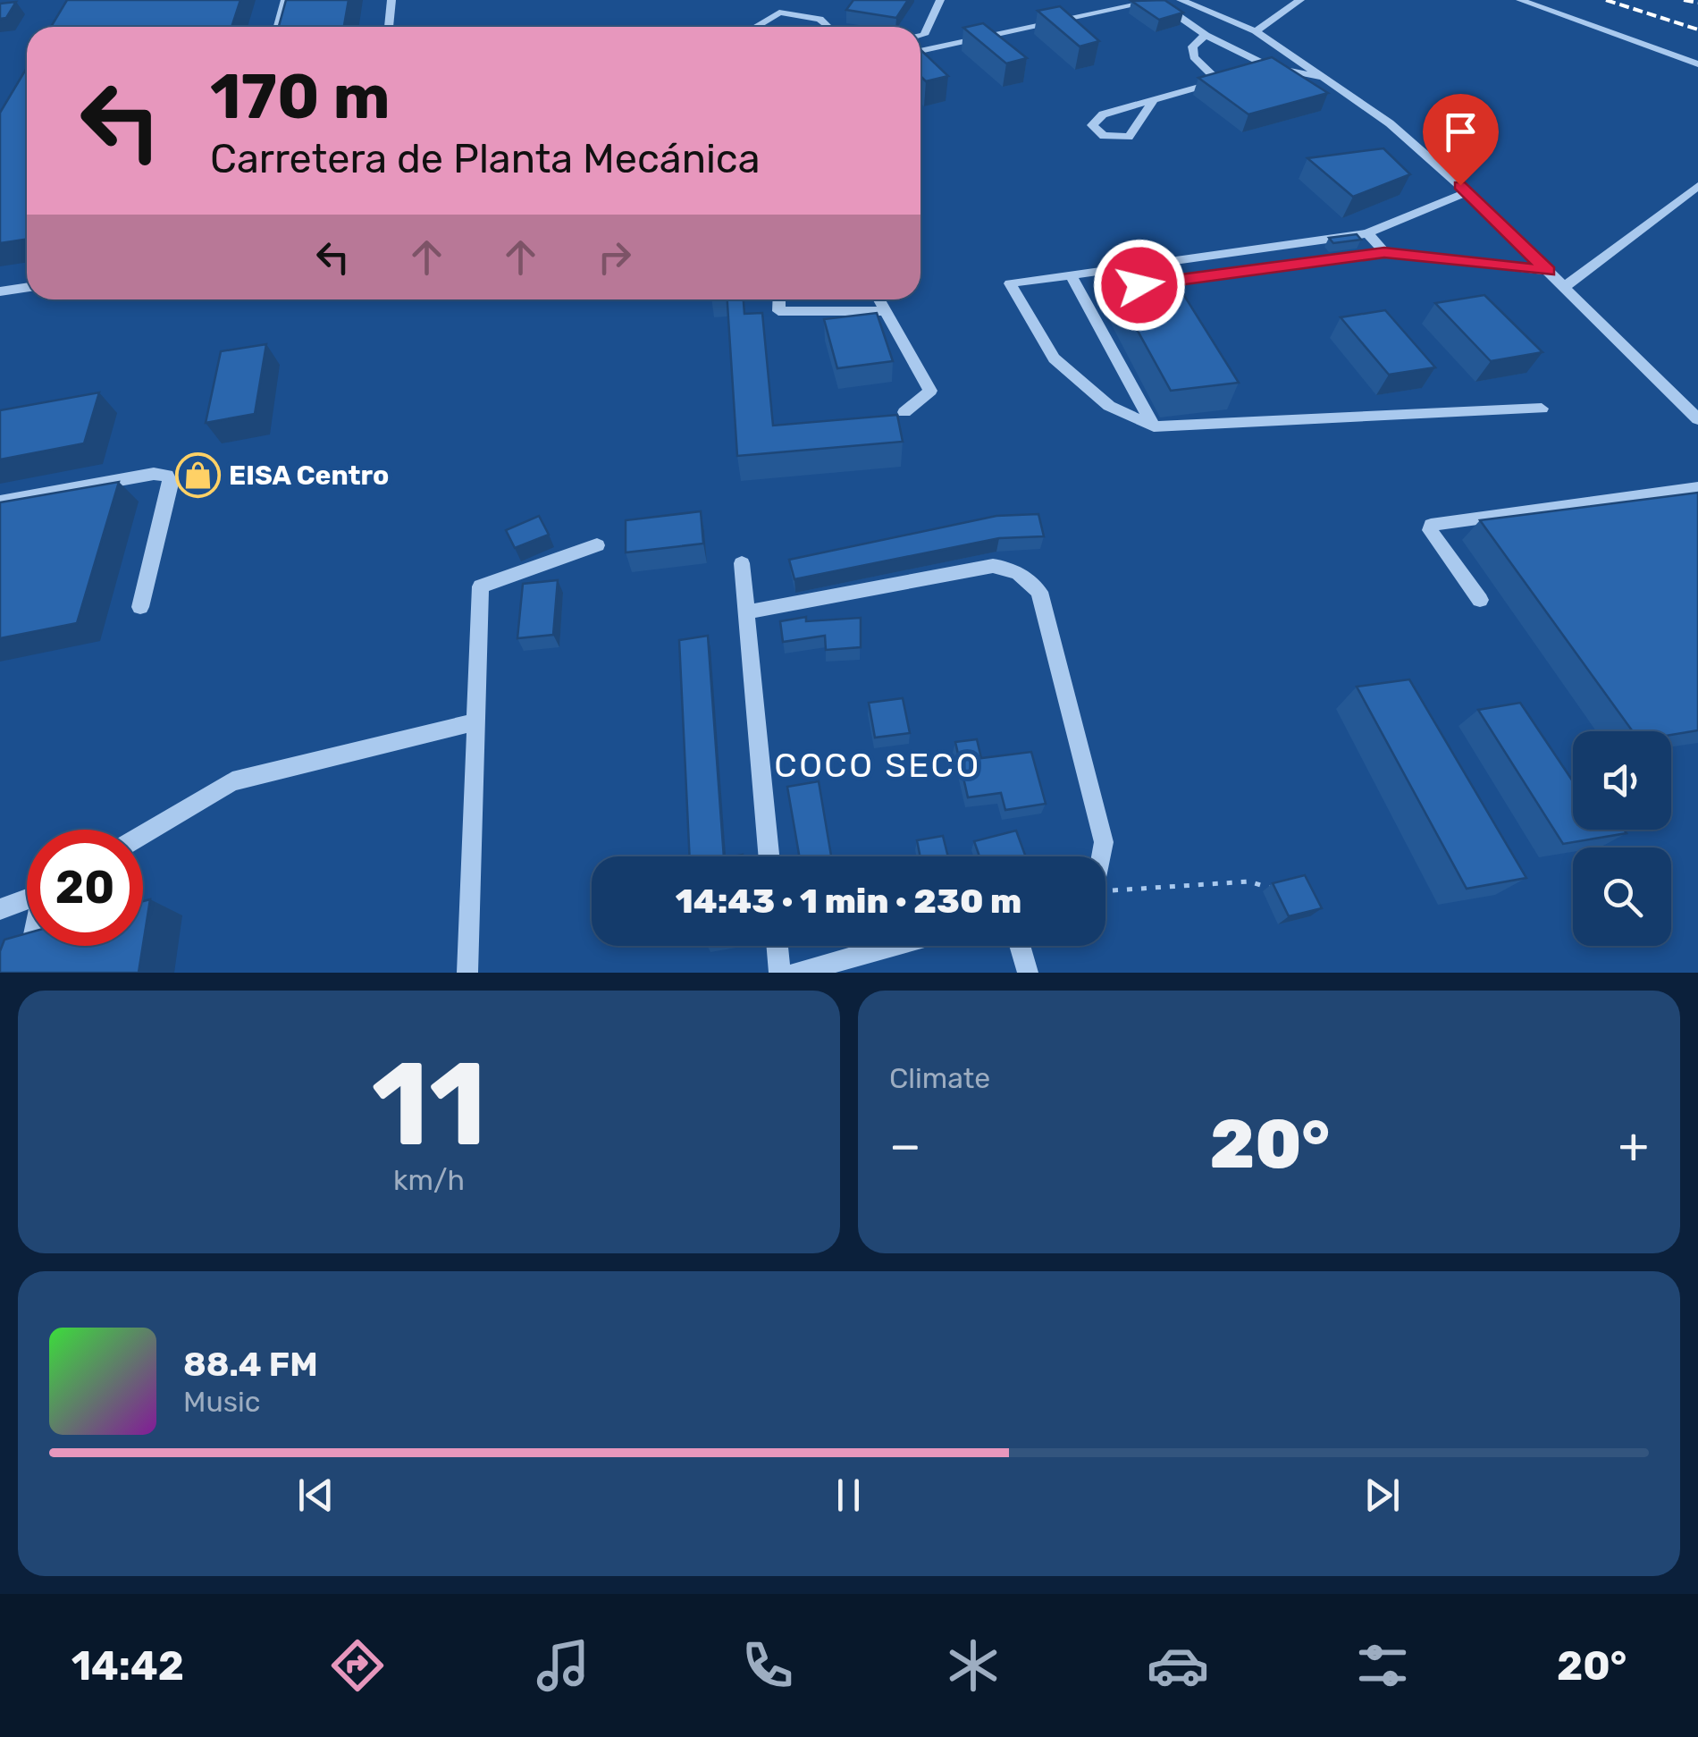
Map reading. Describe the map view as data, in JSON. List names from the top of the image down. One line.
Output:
{"districts":["COCO SECO"],"places":{"shop":["EISA Centro"]},"page":{"turn":["170 m","Carretera de Planta Mecánica"],"limit":"20","trip":"14:43 · 1 min · 230 m","tile":[["11","km/h"],"Climate"],"heat":["−","20°","+"],"song":["88.4 FM","Music"],"tabs":["14:42","20°"]}}
